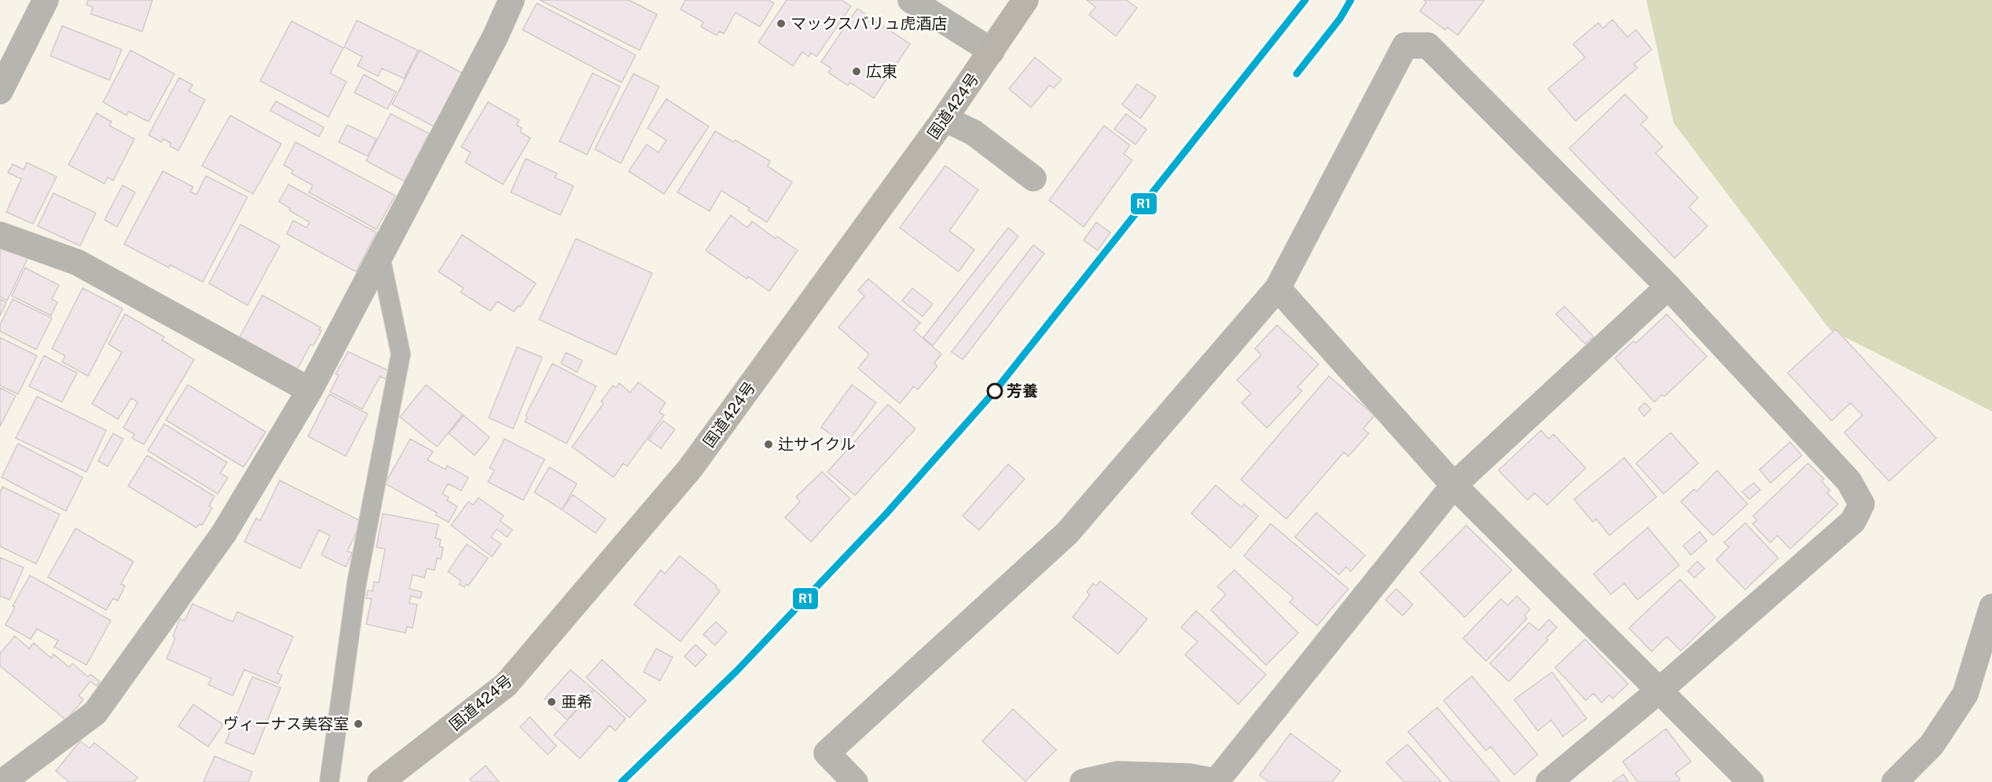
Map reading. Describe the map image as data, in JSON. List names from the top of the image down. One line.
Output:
{"streets":{"highway":["国道424号"]},"places":["マックスバリュ虎酒店","広東","芳養","辻サイクル","亜希","ヴィーナス美容室"],"lines":["transit line R1"]}
